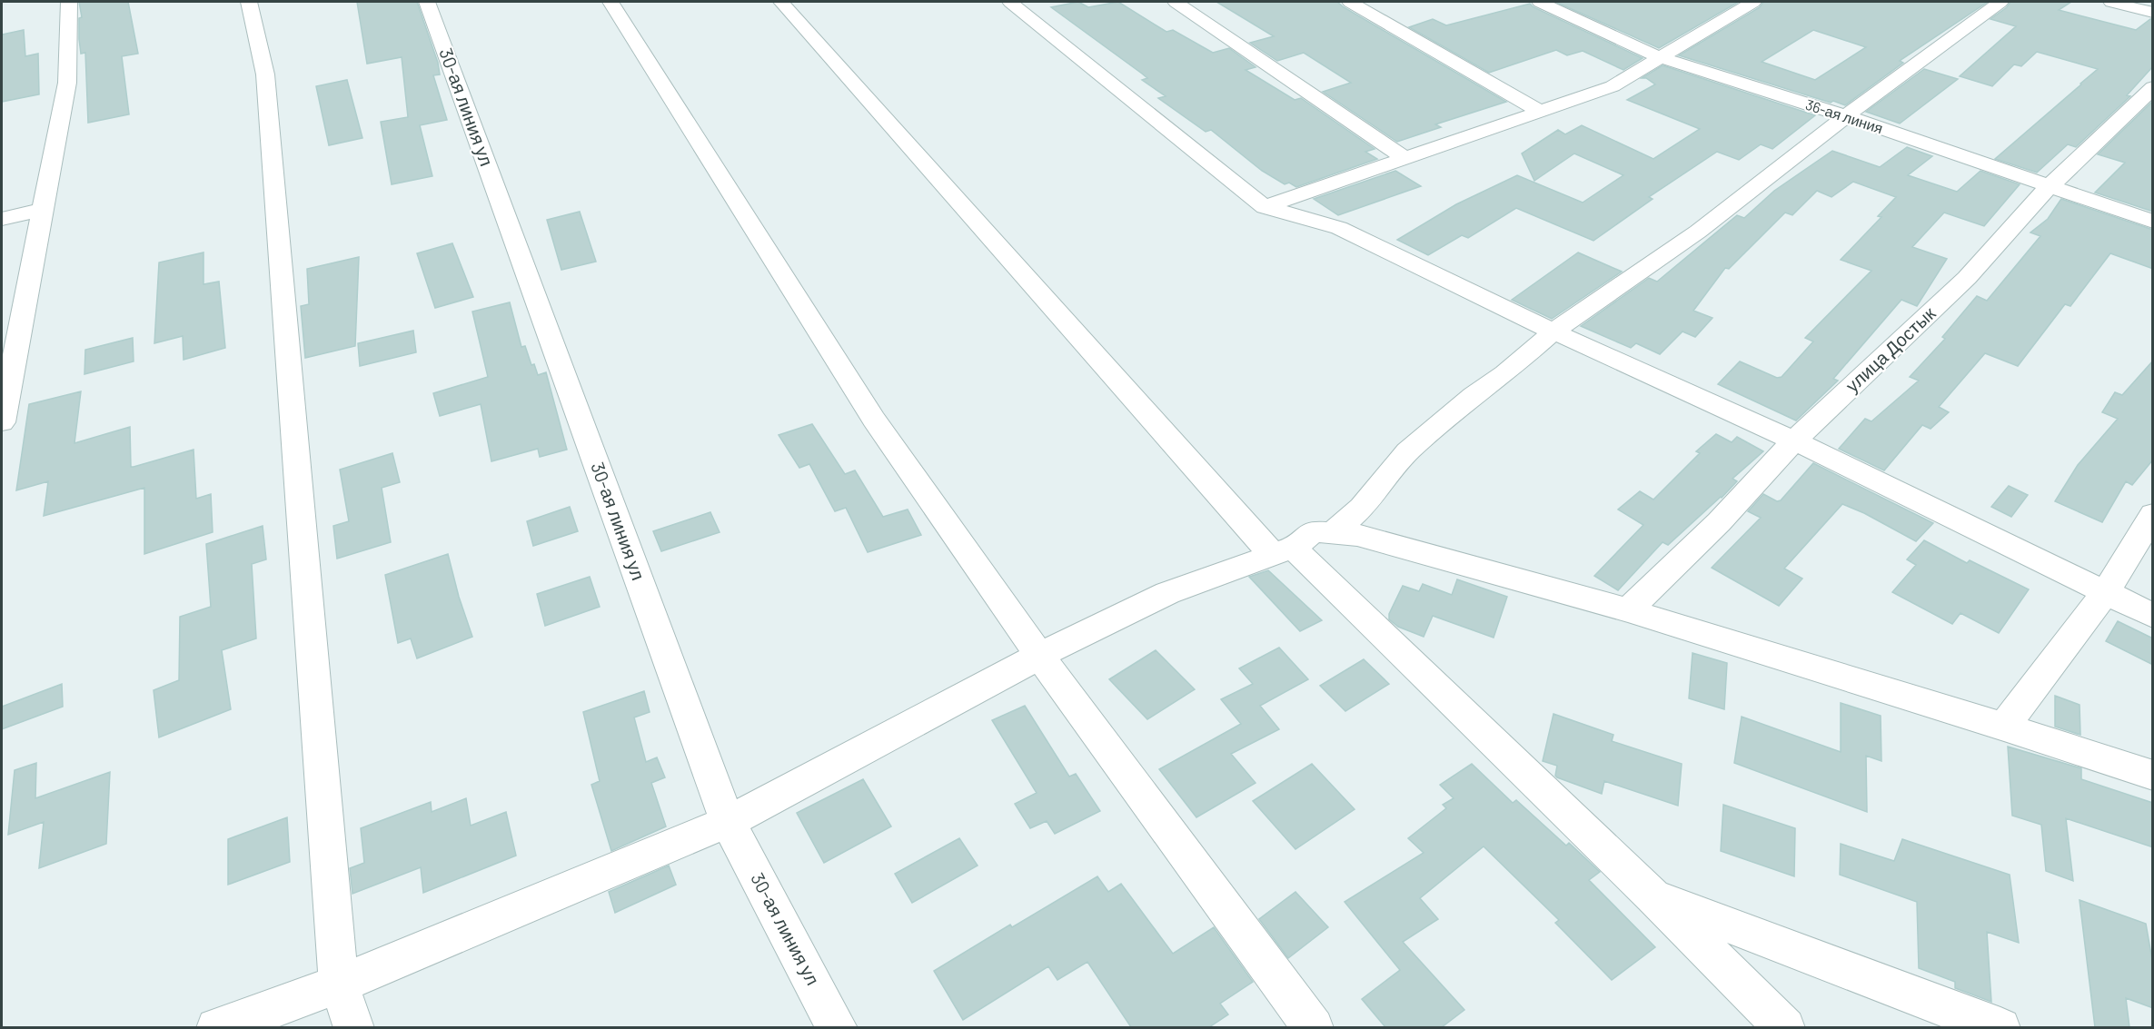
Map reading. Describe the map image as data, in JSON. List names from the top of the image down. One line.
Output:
{"streets":{"street":["30-ая линия ул","36-ая линия","улица Достык"]},"crossings":[["36-ая линия","улица Достык"]]}
